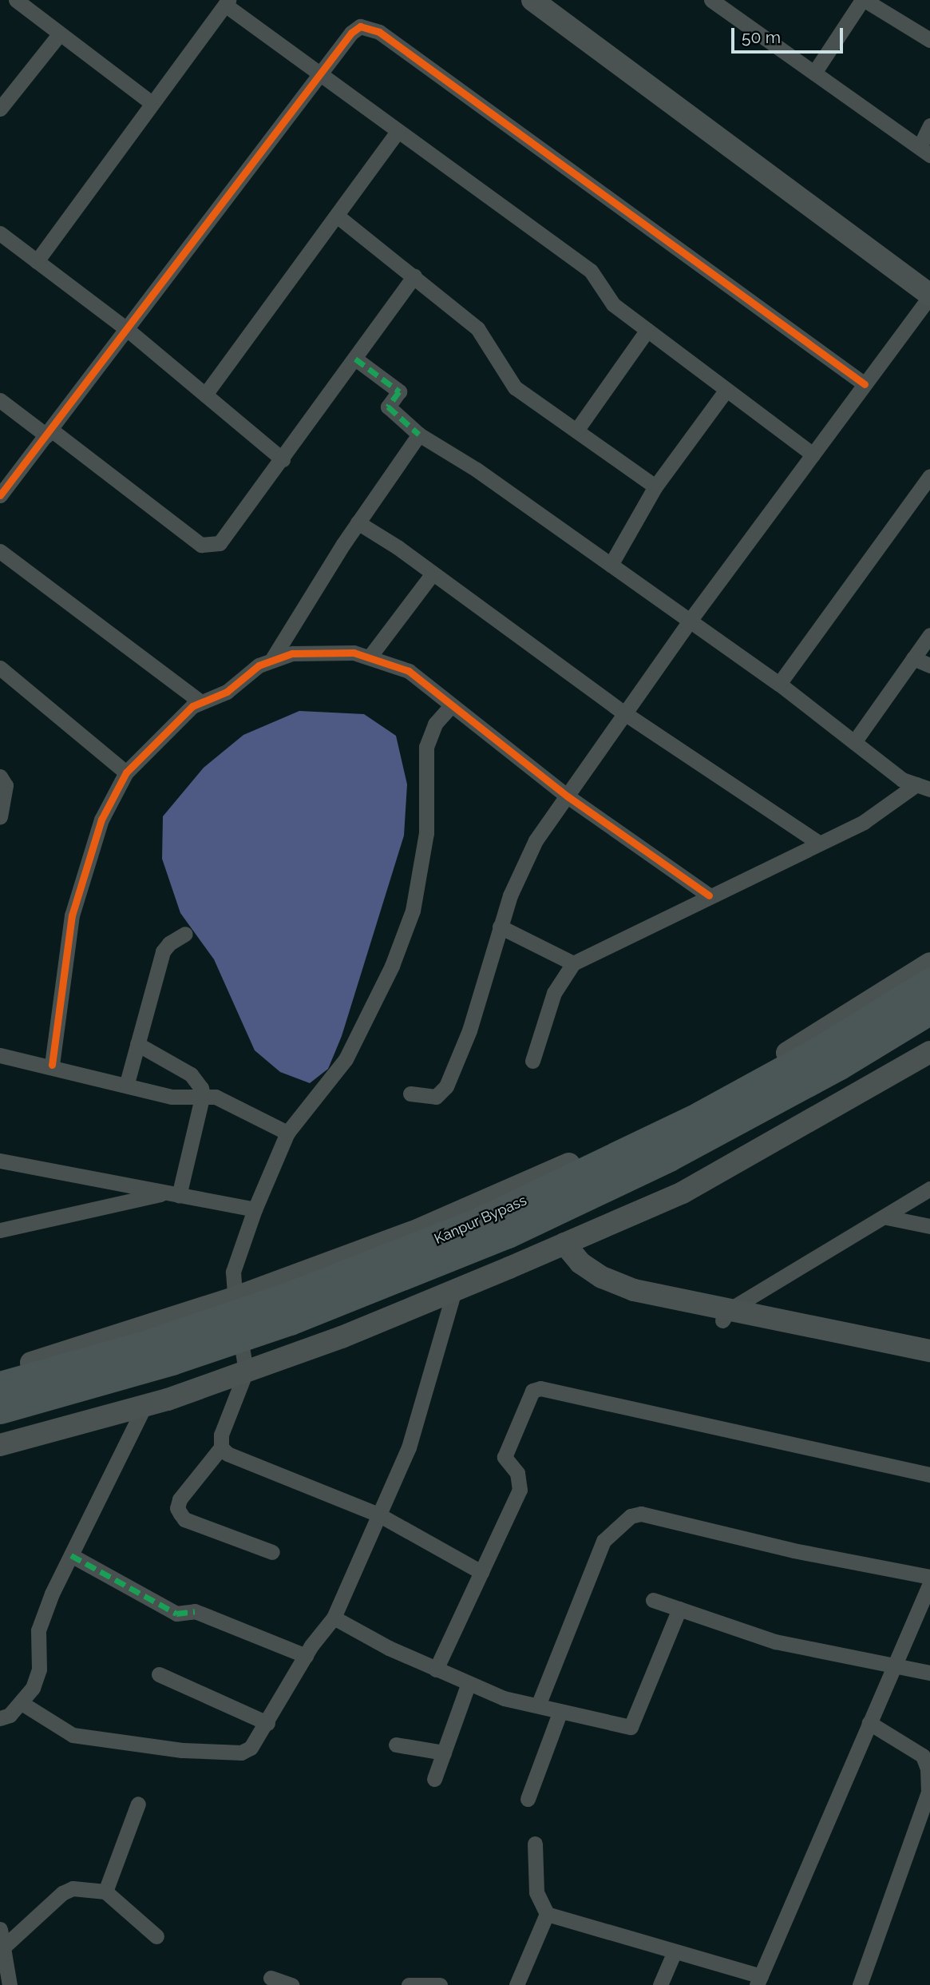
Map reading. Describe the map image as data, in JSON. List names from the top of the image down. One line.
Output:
{"streets":{"highway":["Kanpur Bypass"]},"scale_bar":"50 m"}
